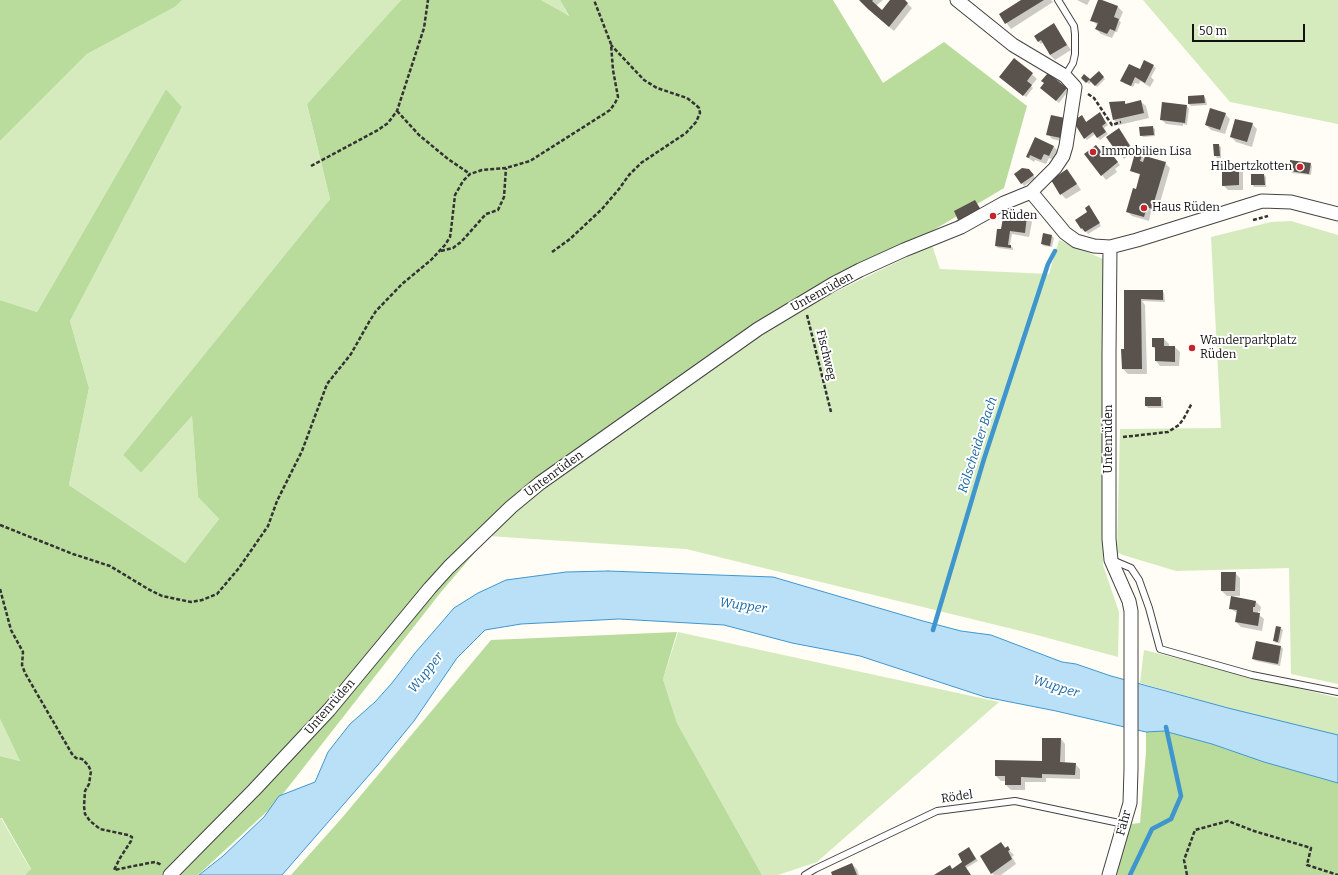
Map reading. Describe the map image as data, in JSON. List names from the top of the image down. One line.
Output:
{"streets":{"street":["Untenrüden","Fähr"],"lane":["Rödel"],"path":["Fischweg"]},"crossings":[["Untenrüden","Fischweg"],["Untenrüden","Fähr"],["Rödel","Fähr"]],"water":["Rölscheider Bach","Wupper"],"places":["Immobilien Lisa","Hilbertzkotten","Haus Rüden","Rüden","Wanderparkplatz Rüden"],"scale_bar":"50 m"}
